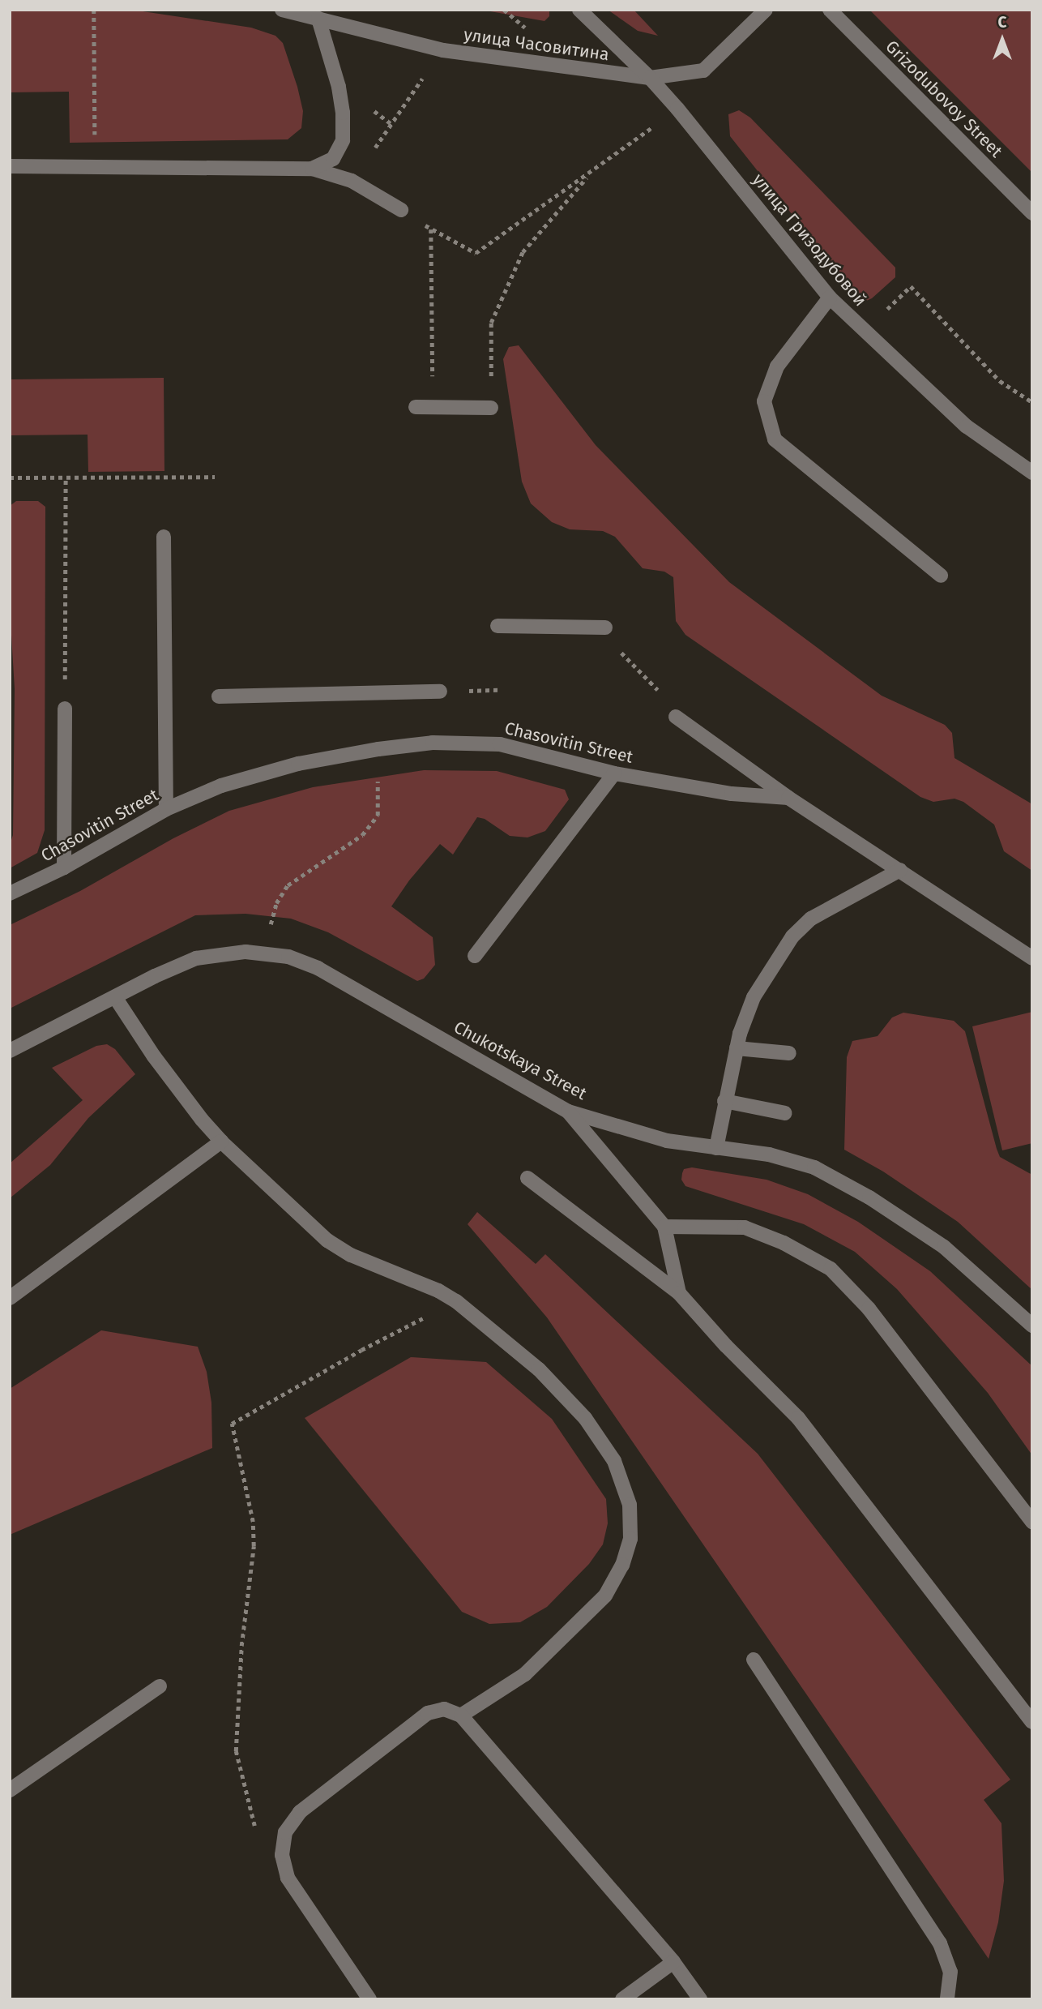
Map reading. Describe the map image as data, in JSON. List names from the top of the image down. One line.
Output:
{"streets":{"street":["улица Часовитина","Grizodubovoy Street","улица Гризодубовой","Chasovitin Street","Chukotskaya Street"]},"crossings":[["улица Часовитина","улица Гризодубовой"]],"north":"top"}
